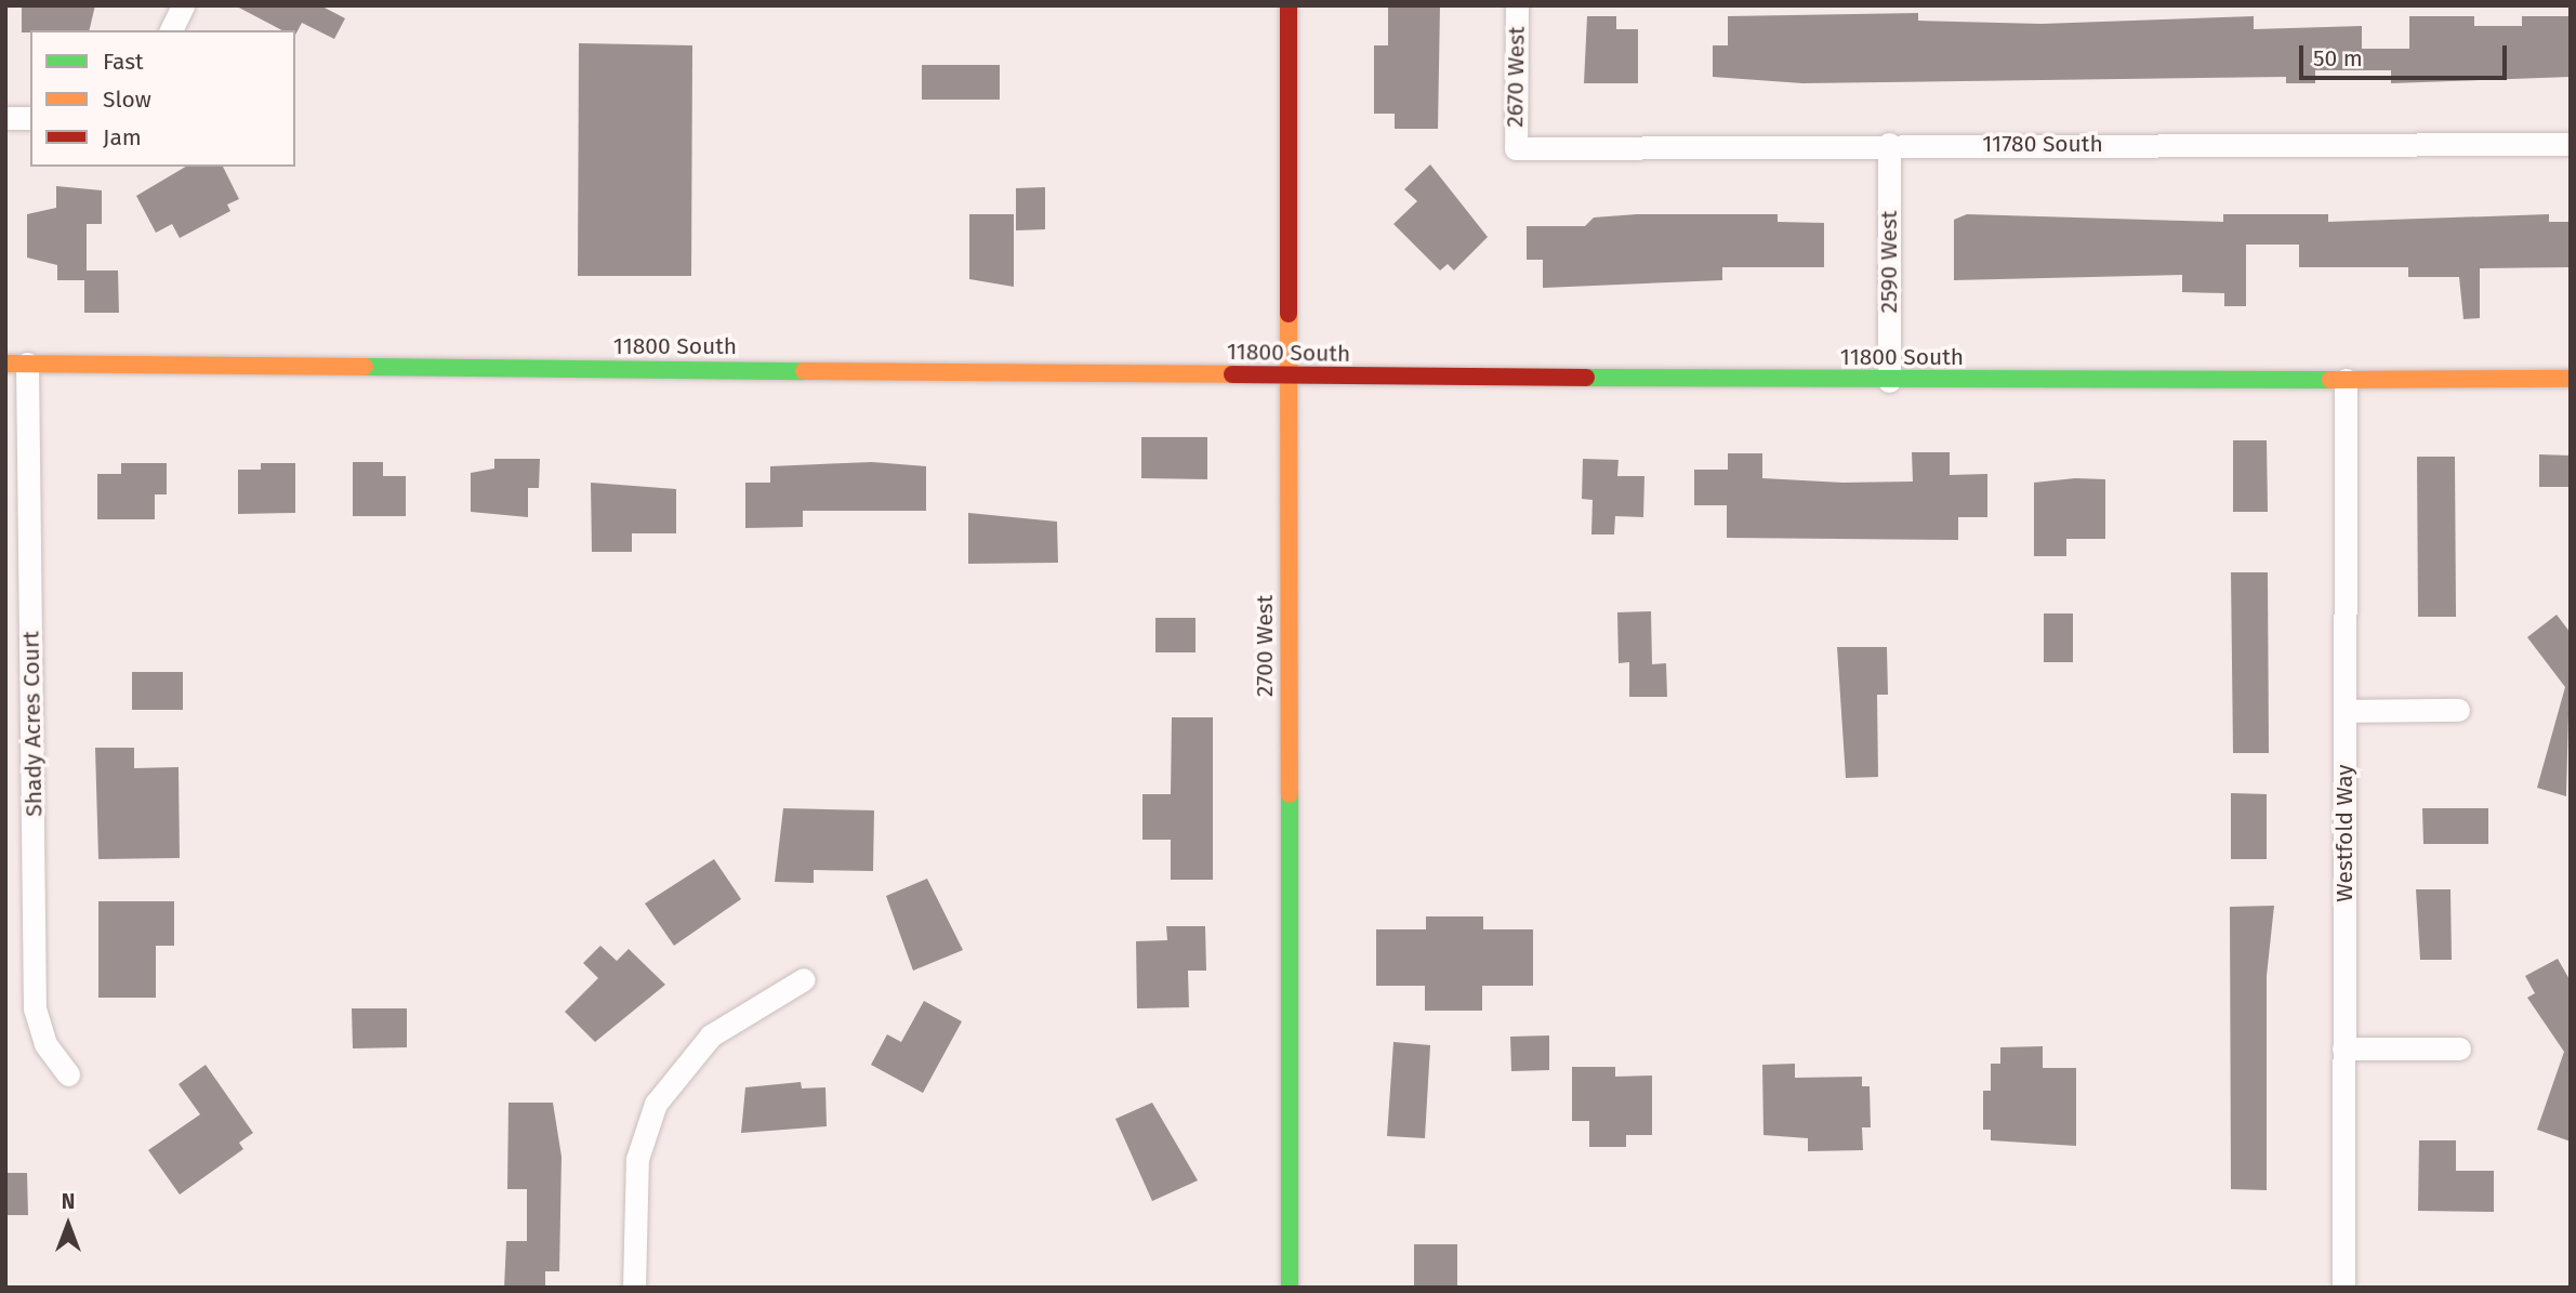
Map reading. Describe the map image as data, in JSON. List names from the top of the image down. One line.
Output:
{"streets":{"main road":["11800 South","2700 West"],"street":["2670 West","11780 South","2590 West","Shady Acres Court","Westfold Way"]},"crossings":[["2670 West","11780 South"],["11780 South","2590 West"],["2590 West","11800 South"],["11800 South","2700 West"],["11800 South","Shady Acres Court"],["11800 South","Westfold Way"]],"legend":["Fast","Slow","Jam"],"scale_bar":"50 m","north":"top"}
